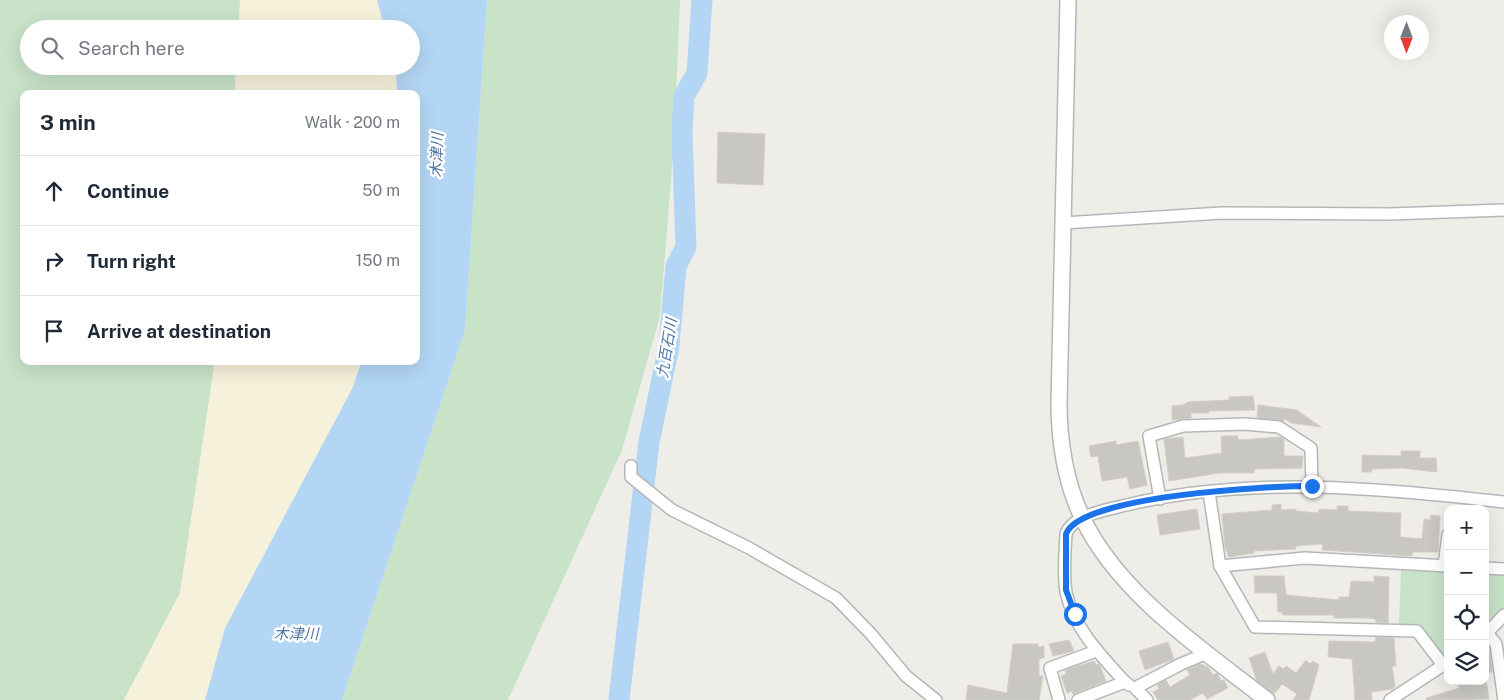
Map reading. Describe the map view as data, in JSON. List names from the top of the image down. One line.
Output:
{"water":["木津川","九百石川"],"north":"bottom","page":{"search":"Search here","heading":["3 min","Walk · 200 m"],"list":[["Continue","50 m"],["Turn right","150 m"],"Arrive at destination"],"map_buttons":["+","−"]}}
